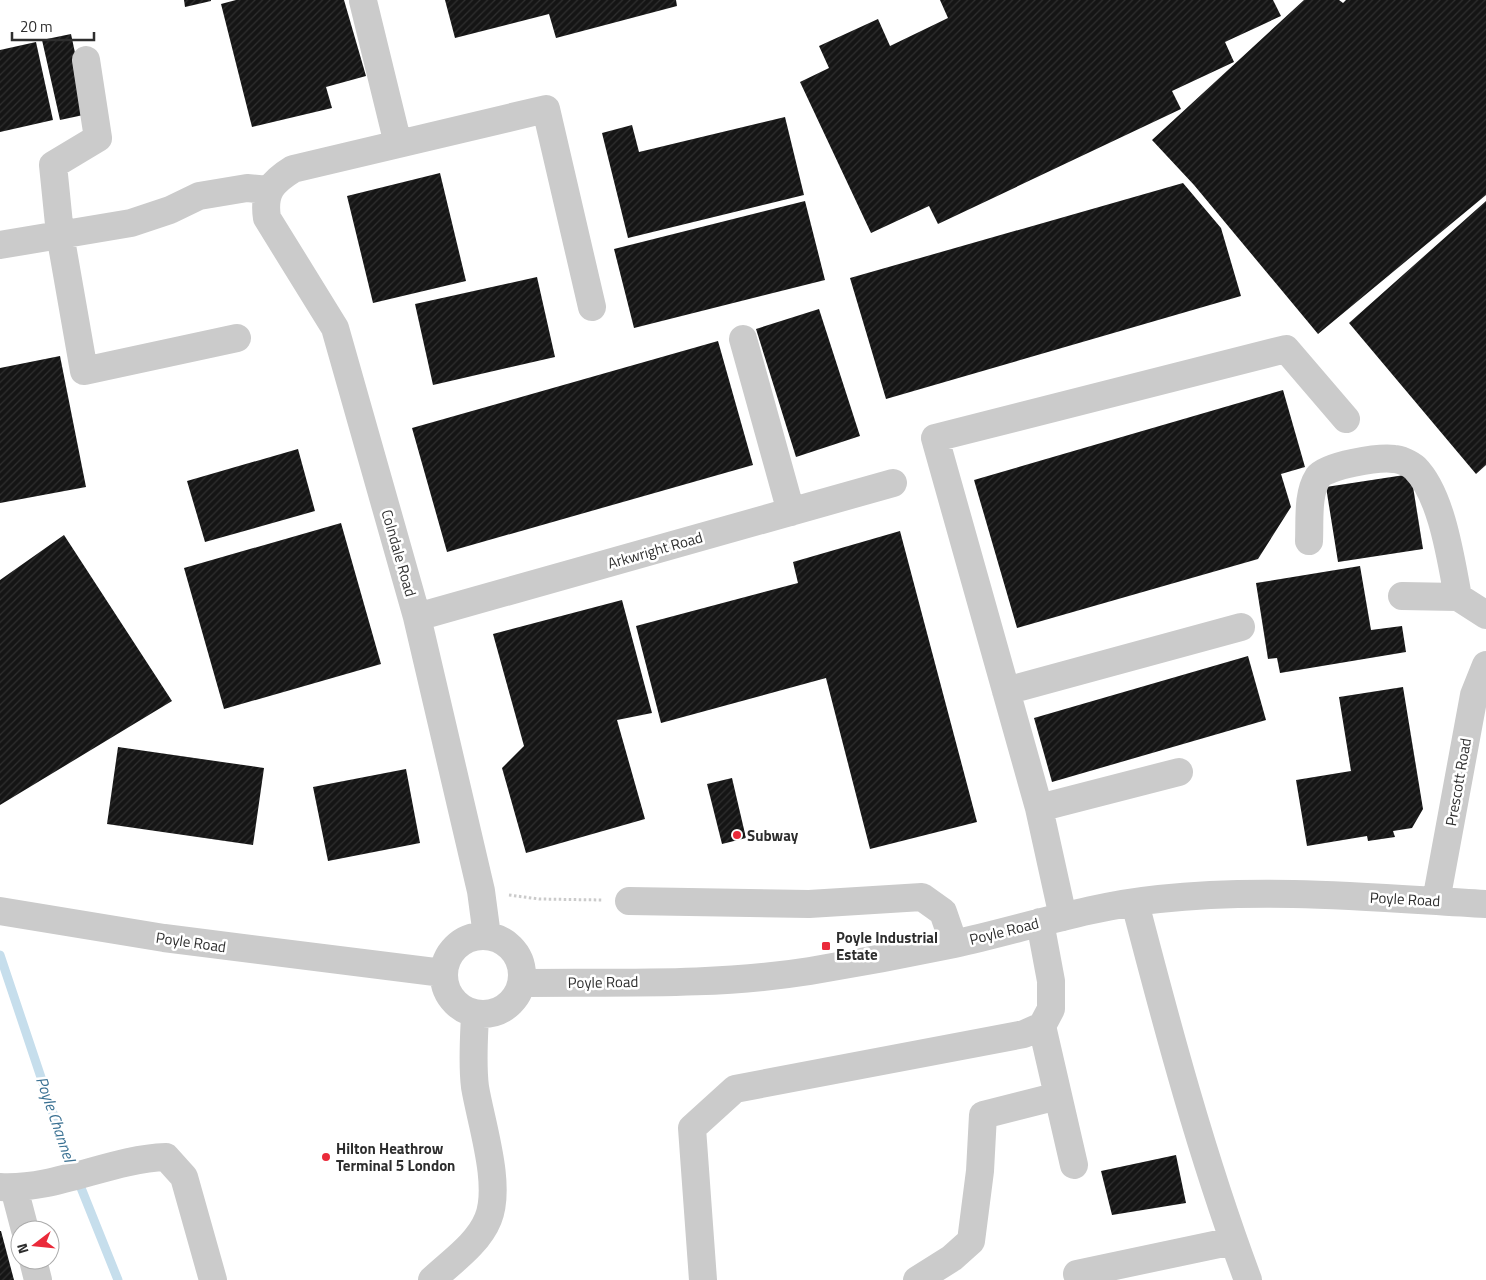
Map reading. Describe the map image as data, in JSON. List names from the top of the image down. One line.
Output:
{"streets":{"street":["Arkwright Road","Colndale Road","Prescott Road","Poyle Road"]},"crossings":[["Arkwright Road","Colndale Road"],["Colndale Road","Poyle Road"],["Prescott Road","Poyle Road"]],"water":["Poyle Channel"],"places":{"other":["Subway","Hilton Heathrow Terminal 5 London"],"transit":["Poyle Industrial Estate"]},"scale_bar":"20 m","north":"left"}
